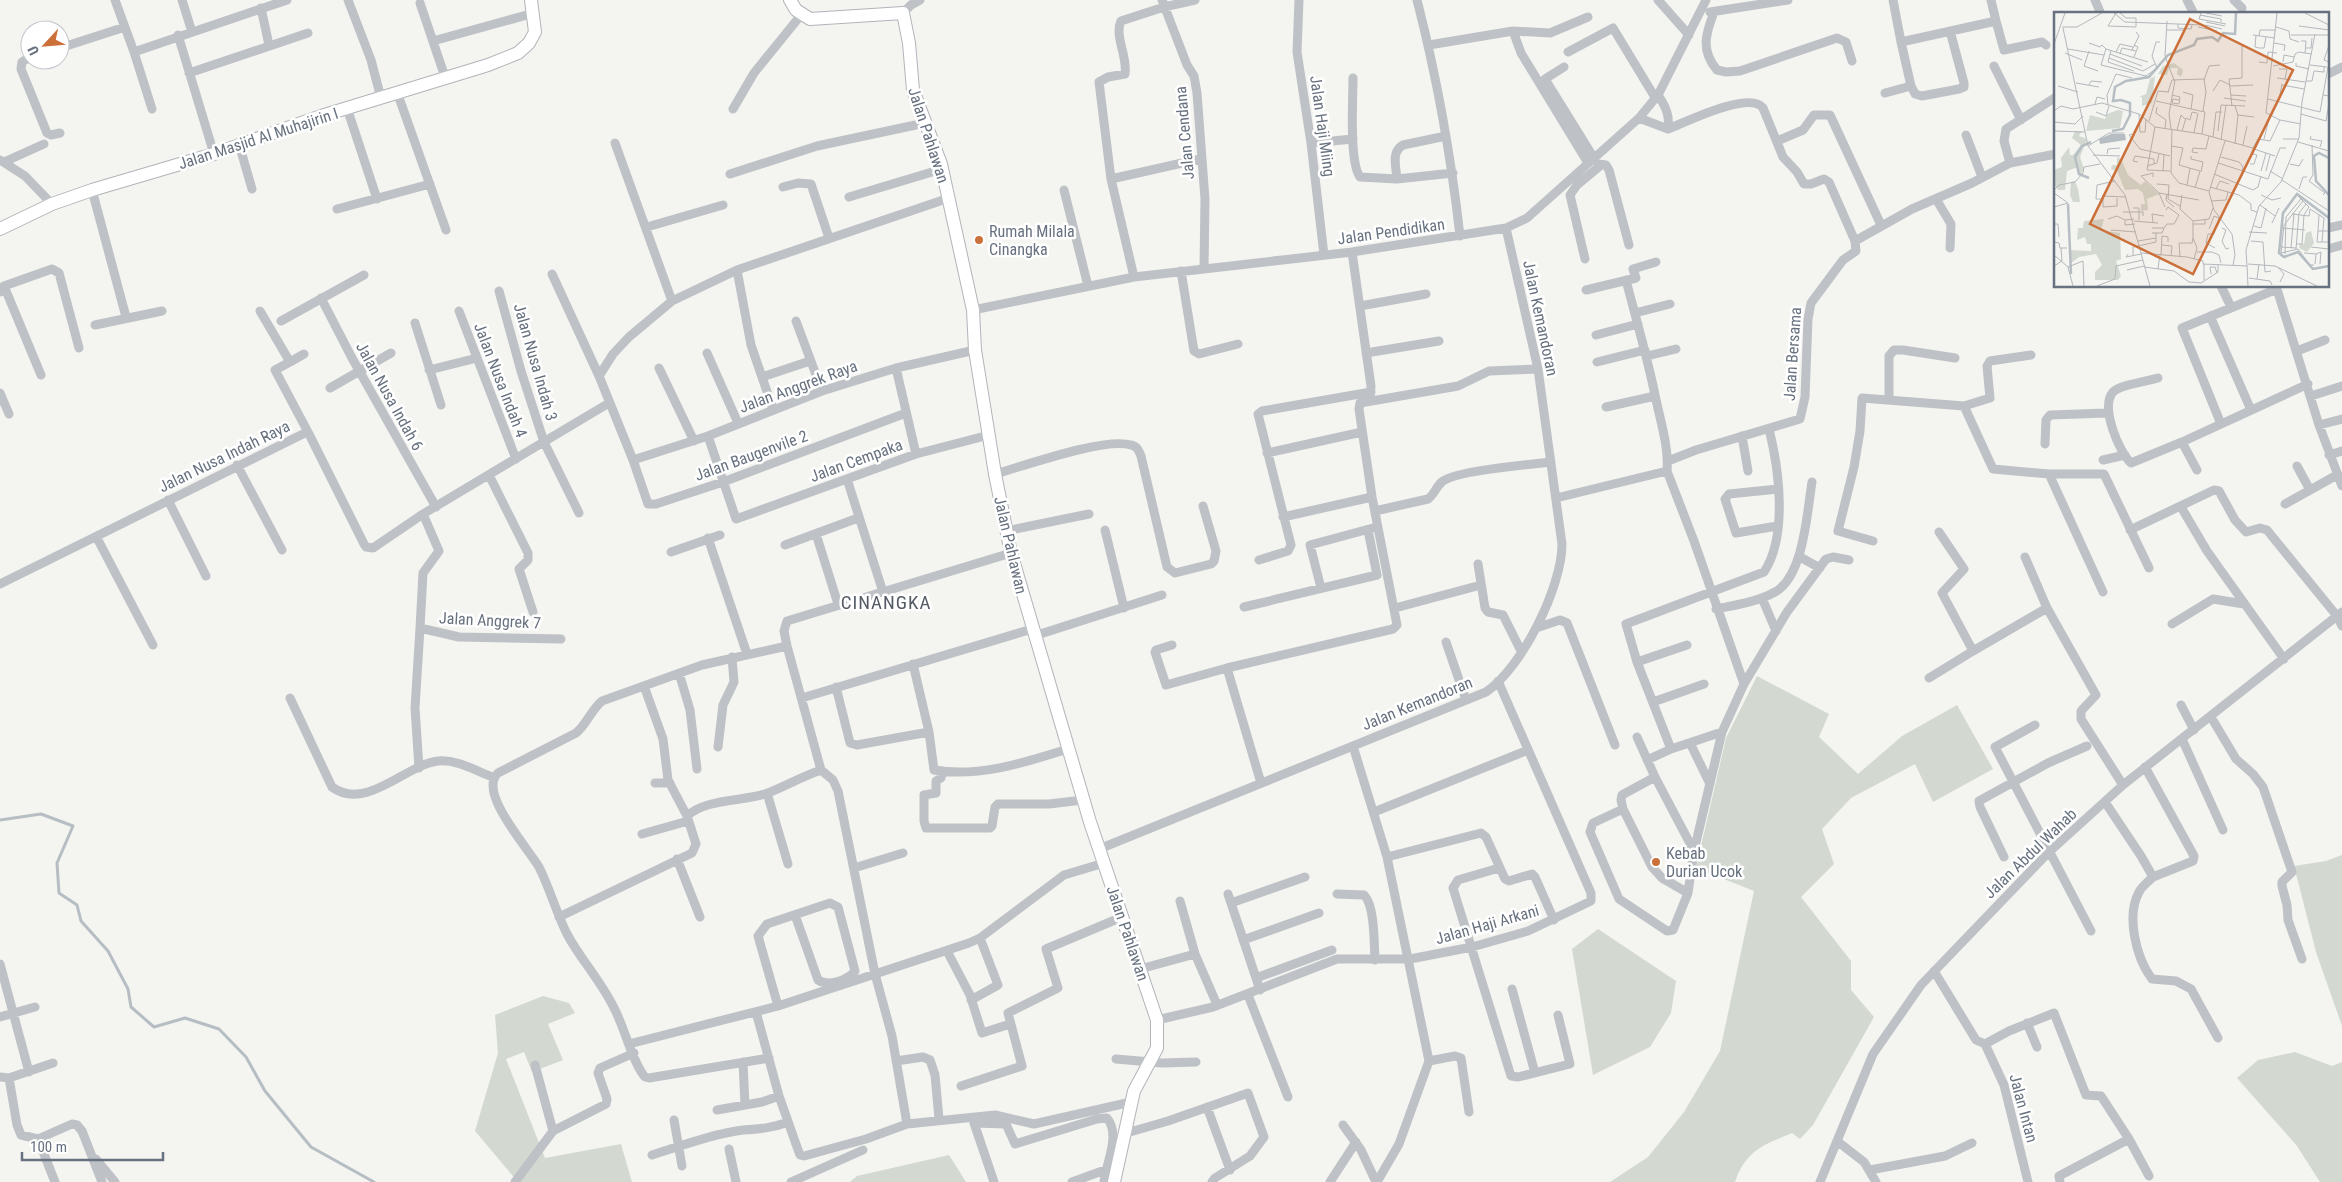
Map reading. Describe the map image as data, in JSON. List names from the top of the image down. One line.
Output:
{"streets":{"street":["Jalan Haji Miing","Jalan Cendana","Jalan Pahlawan","Jalan Masjid Al Muhajirin I","Jalan Pendidikan","Jalan Kemandoran","Jalan Bersama","Jalan Nusa Indah 3","Jalan Nusa Indah 4","Jalan Anggrek Raya","Jalan Nusa Indah 6","Jalan Baugenvile 2","Jalan Nusa Indah Raya","Jalan Cempaka","Jalan Anggrek 7","Jalan Abdul Wahab","Jalan Haji Arkani","Jalan Intan"]},"crossings":[["Jalan Haji Miing","Jalan Pendidikan"],["Jalan Cendana","Jalan Pendidikan"],["Jalan Pahlawan","Jalan Pendidikan"],["Jalan Pahlawan","Jalan Kemandoran"],["Jalan Pahlawan","Jalan Anggrek Raya"],["Jalan Pahlawan","Jalan Cempaka"],["Jalan Pahlawan","Jalan Haji Arkani"],["Jalan Pendidikan","Jalan Kemandoran"],["Jalan Kemandoran","Jalan Bersama"],["Jalan Kemandoran","Jalan Haji Arkani"],["Jalan Nusa Indah 3","Jalan Nusa Indah Raya"],["Jalan Nusa Indah 4","Jalan Nusa Indah Raya"],["Jalan Anggrek Raya","Jalan Baugenvile 2"],["Jalan Nusa Indah 6","Jalan Nusa Indah Raya"],["Jalan Baugenvile 2","Jalan Cempaka"],["Jalan Nusa Indah Raya","Jalan Anggrek 7"],["Jalan Abdul Wahab","Jalan Intan"]],"districts":["CINANGKA"],"places":["Rumah Milala Cinangka","Kebab Durian Ucok"],"scale_bar":"100 m","north":"bottom left"}
